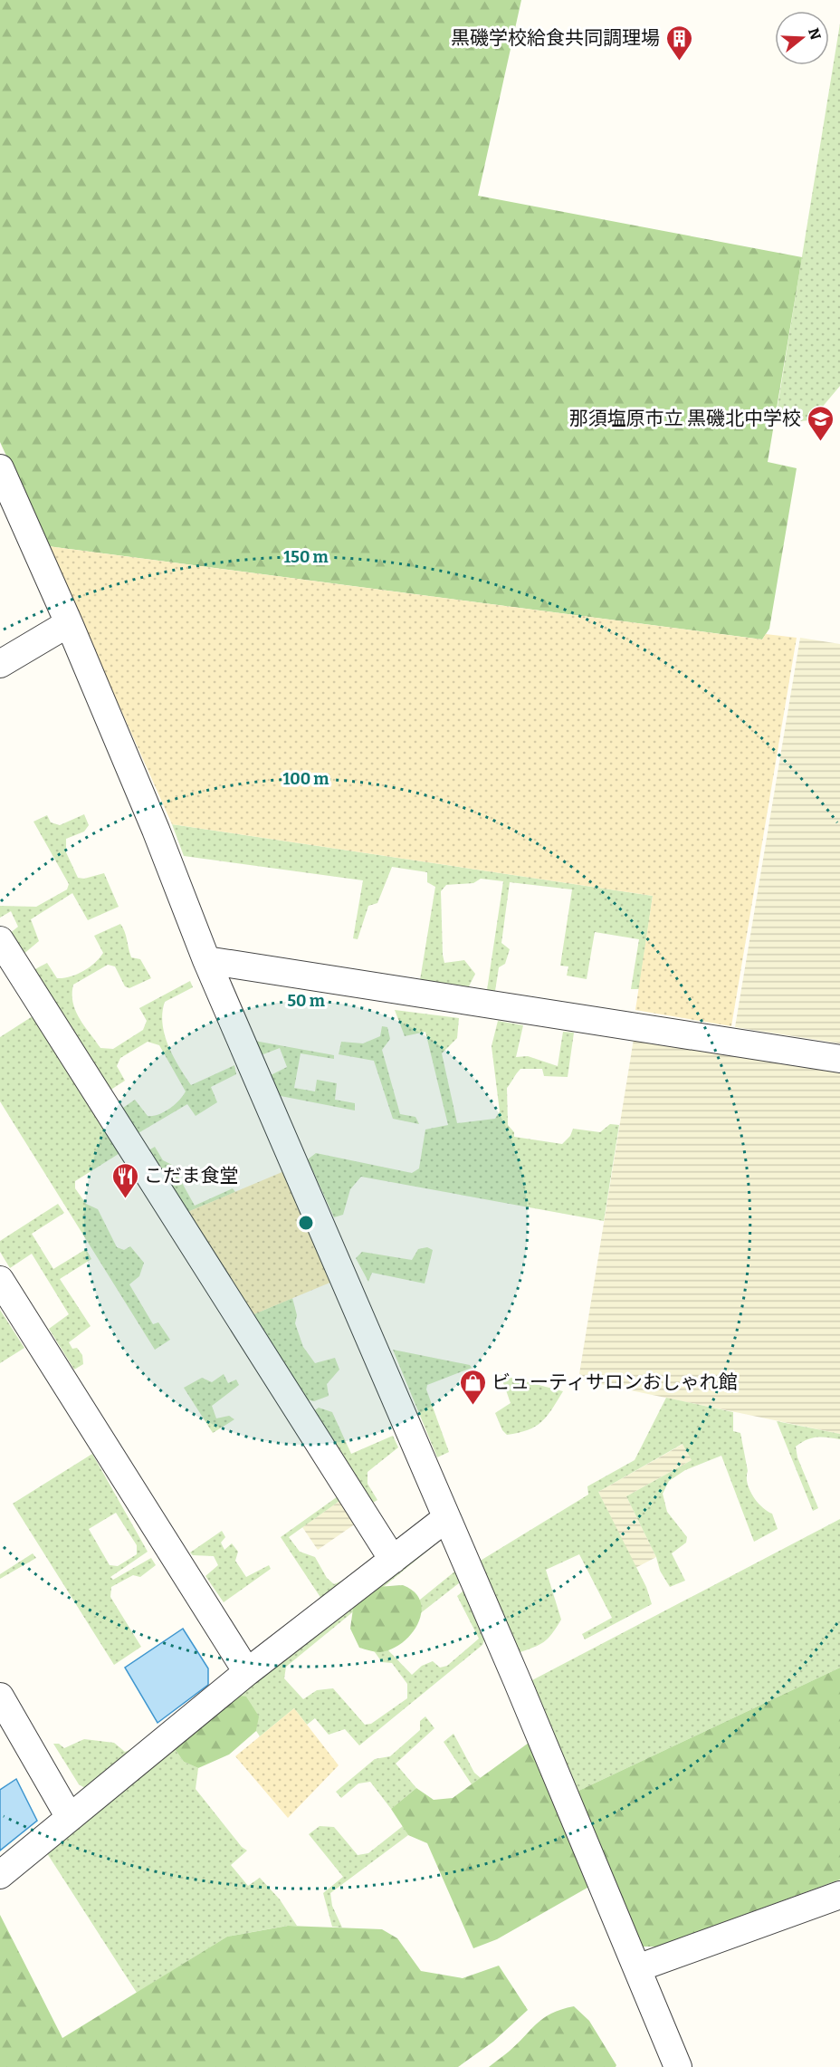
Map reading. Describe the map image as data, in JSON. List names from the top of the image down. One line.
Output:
{"places":{"building":["黒磯学校給食共同調理場"],"school or university":["那須塩原市立 黒磯北中学校"],"restaurant":["こだま食堂"],"shop":["ビューティサロンおしゃれ館"]},"north":"right","rings":["150 m","100 m","50 m"]}
